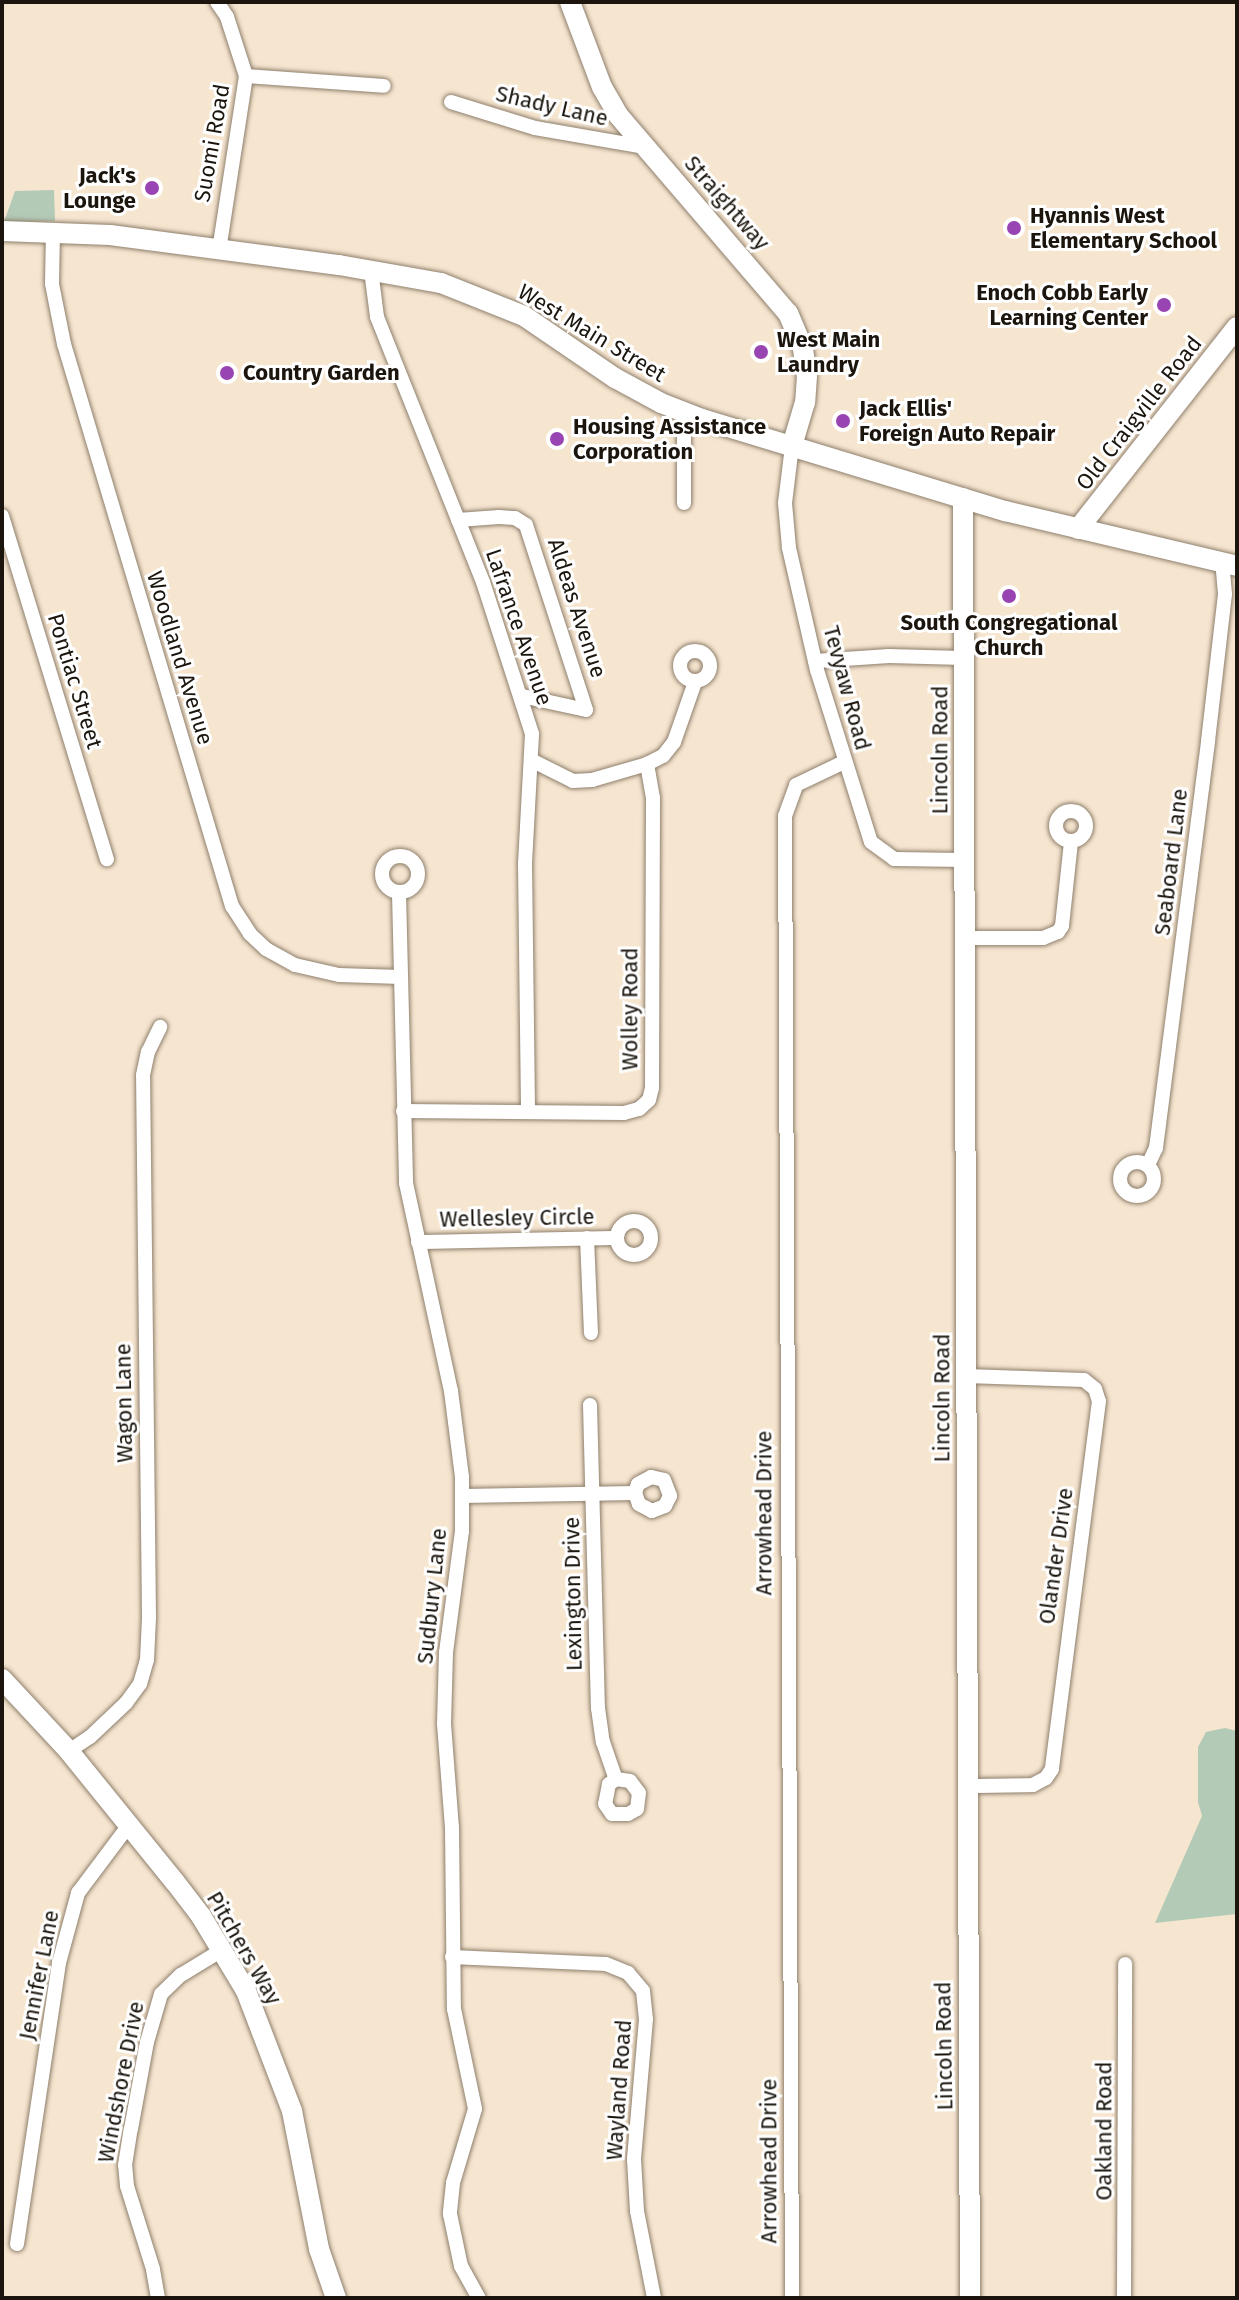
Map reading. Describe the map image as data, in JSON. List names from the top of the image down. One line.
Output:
{"streets":{"street":["Shady Lane","Suomi Road","Straightway","West Main Street","Old Craigville Road","Aldeas Avenue","Lafrance Avenue","Woodland Avenue","Pontiac Street","Tevyaw Road","Lincoln Road","Seaboard Lane","Wolley Road","Wellesley Circle","Wagon Lane","Arrowhead Drive","Olander Drive","Lexington Drive","Sudbury Lane","Pitchers Way","Jennifer Lane","Windshore Drive","Wayland Road","Oakland Road"]},"crossings":[["Shady Lane","Straightway"],["Suomi Road","West Main Street"],["Straightway","West Main Street"],["Straightway","Tevyaw Road"],["West Main Street","Old Craigville Road"],["West Main Street","Lafrance Avenue"],["West Main Street","Woodland Avenue"],["West Main Street","Tevyaw Road"],["West Main Street","Lincoln Road"],["West Main Street","Seaboard Lane"],["Aldeas Avenue","Lafrance Avenue"],["Lafrance Avenue","Wolley Road"],["Woodland Avenue","Sudbury Lane"],["Tevyaw Road","Lincoln Road"],["Tevyaw Road","Arrowhead Drive"],["Lincoln Road","Olander Drive"],["Wolley Road","Sudbury Lane"],["Wellesley Circle","Sudbury Lane"],["Wagon Lane","Pitchers Way"],["Sudbury Lane","Wayland Road"],["Pitchers Way","Jennifer Lane"],["Pitchers Way","Windshore Drive"]],"places":["Jack's Lounge","Hyannis West Elementary School","Enoch Cobb Early Learning Center","West Main Laundry","Country Garden","Jack Ellis' Foreign Auto Repair","Housing Assistance Corporation","South Congregational Church"]}
